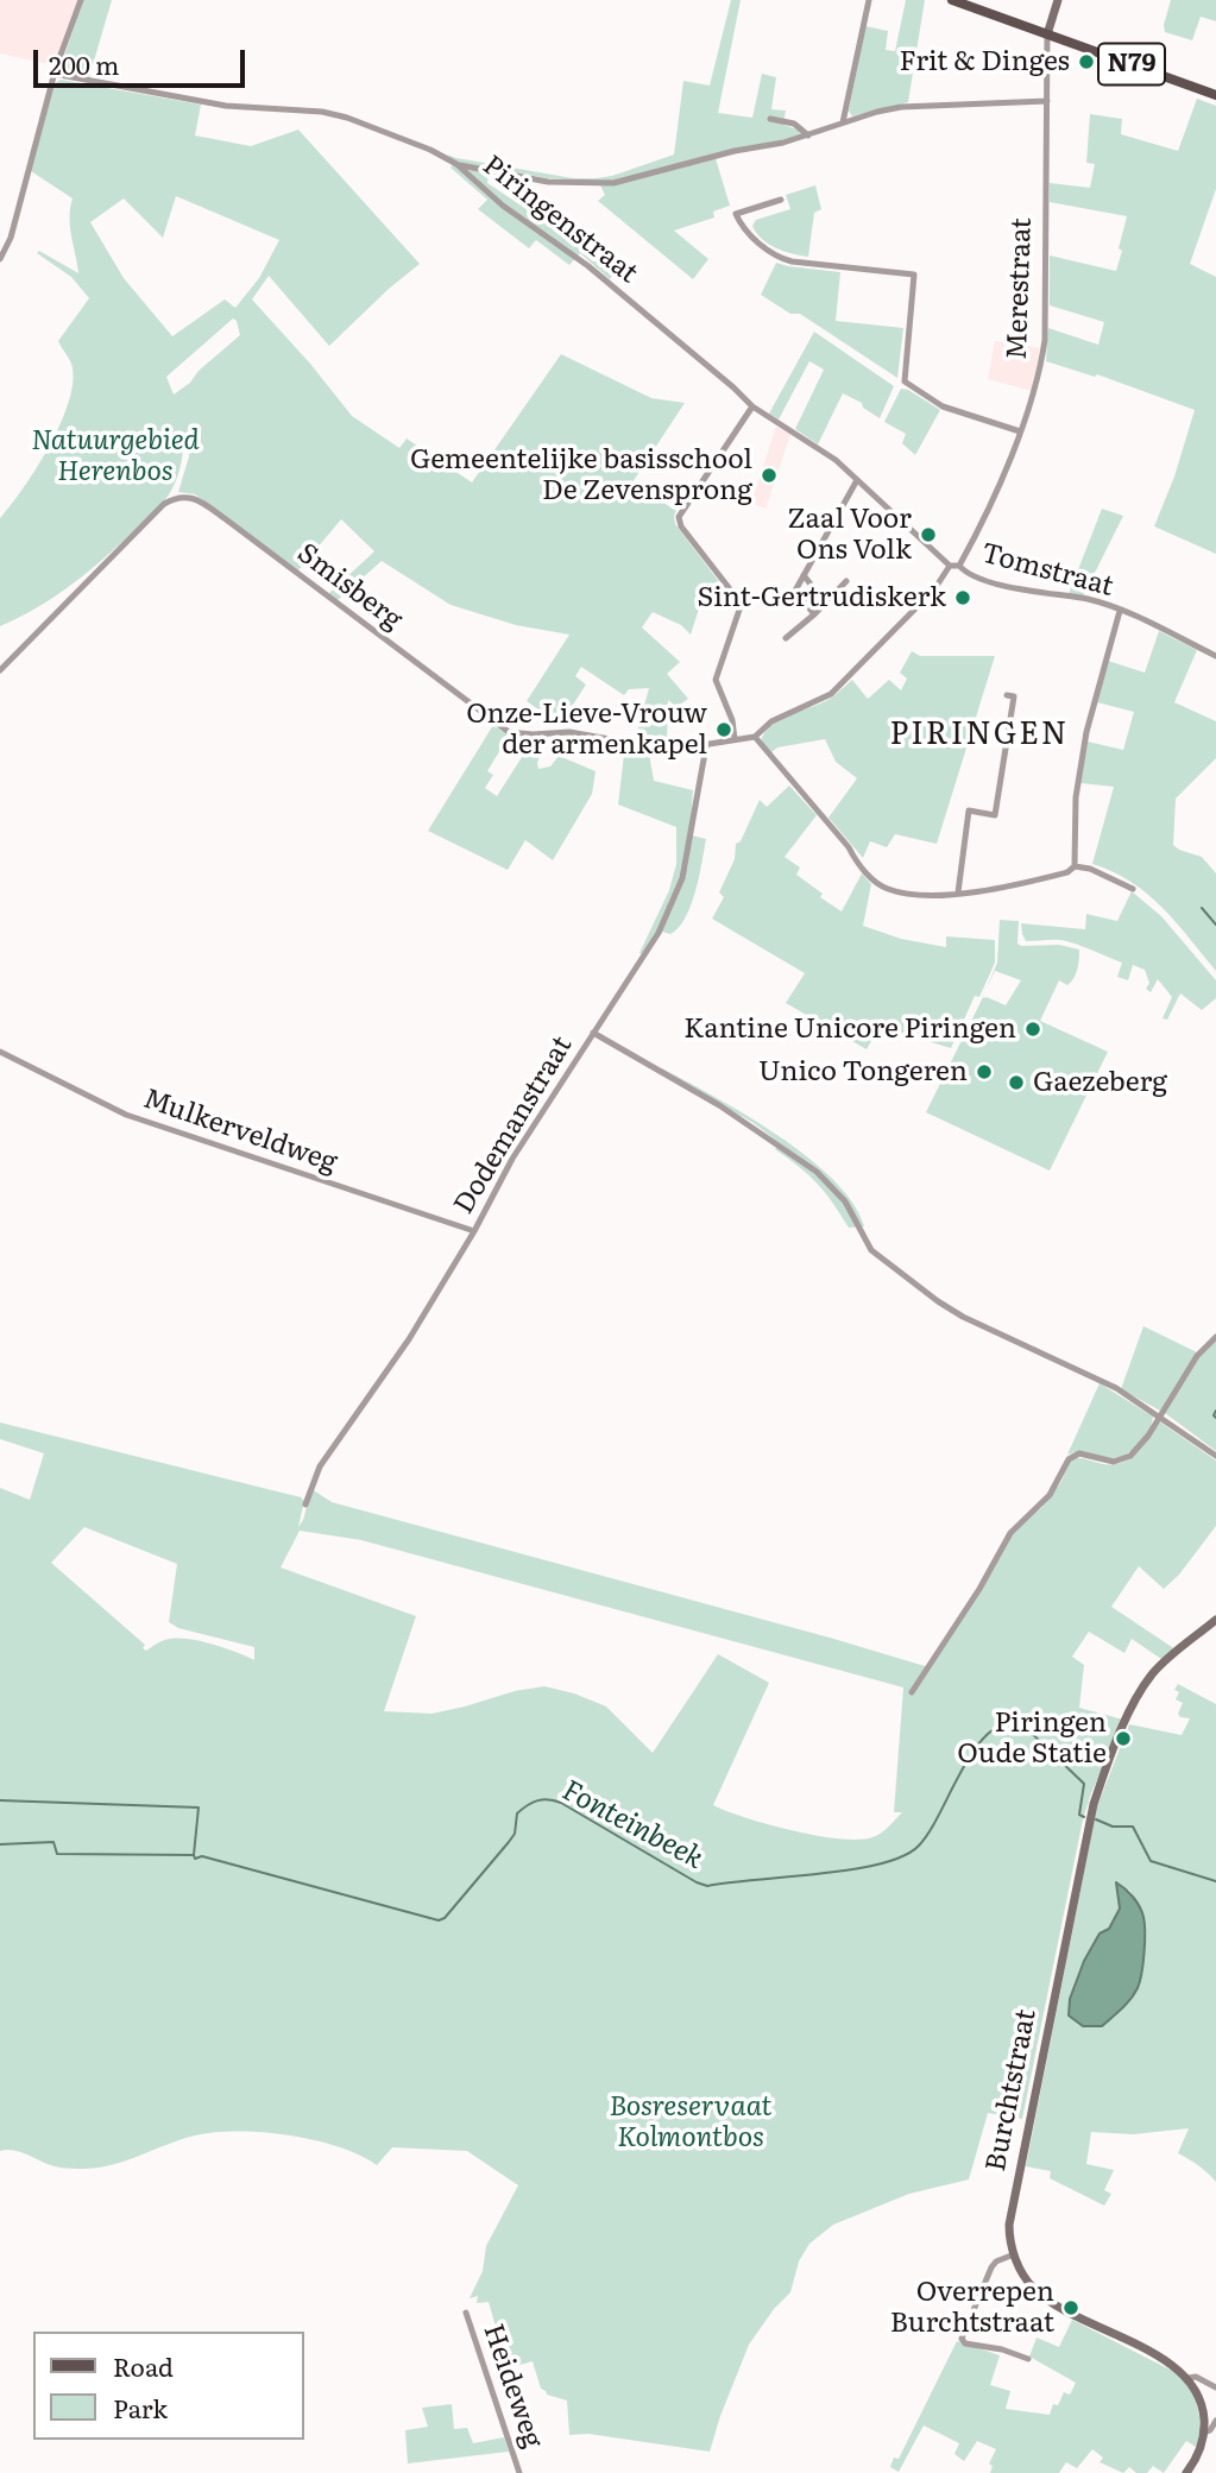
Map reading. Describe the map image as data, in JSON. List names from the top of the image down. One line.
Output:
{"streets":{"main road":["N79"],"street":["Piringenstraat","Merestraat","Tomstraat","Smisberg","Dodemanstraat","Mulkerveldweg","Burchtstraat","Heideweg"]},"crossings":[["N79","Merestraat"],["Merestraat","Tomstraat"],["Smisberg","Dodemanstraat"],["Dodemanstraat","Mulkerveldweg"]],"districts":["PIRINGEN"],"water":["Fonteinbeek"],"parks":["Natuurgebied Herenbos","Bosreservaat Kolmontbos"],"places":["Frit & Dinges","Gemeentelijke basisschool De Zevensprong","Zaal Voor Ons Volk","Sint-Gertrudiskerk","Onze-Lieve-Vrouw der armenkapel","Kantine Unicore Piringen","Unico Tongeren","Gaezeberg","Piringen Oude Statie","Overrepen Burchtstraat"],"legend":["Road","Park"],"scale_bar":"200 m"}
